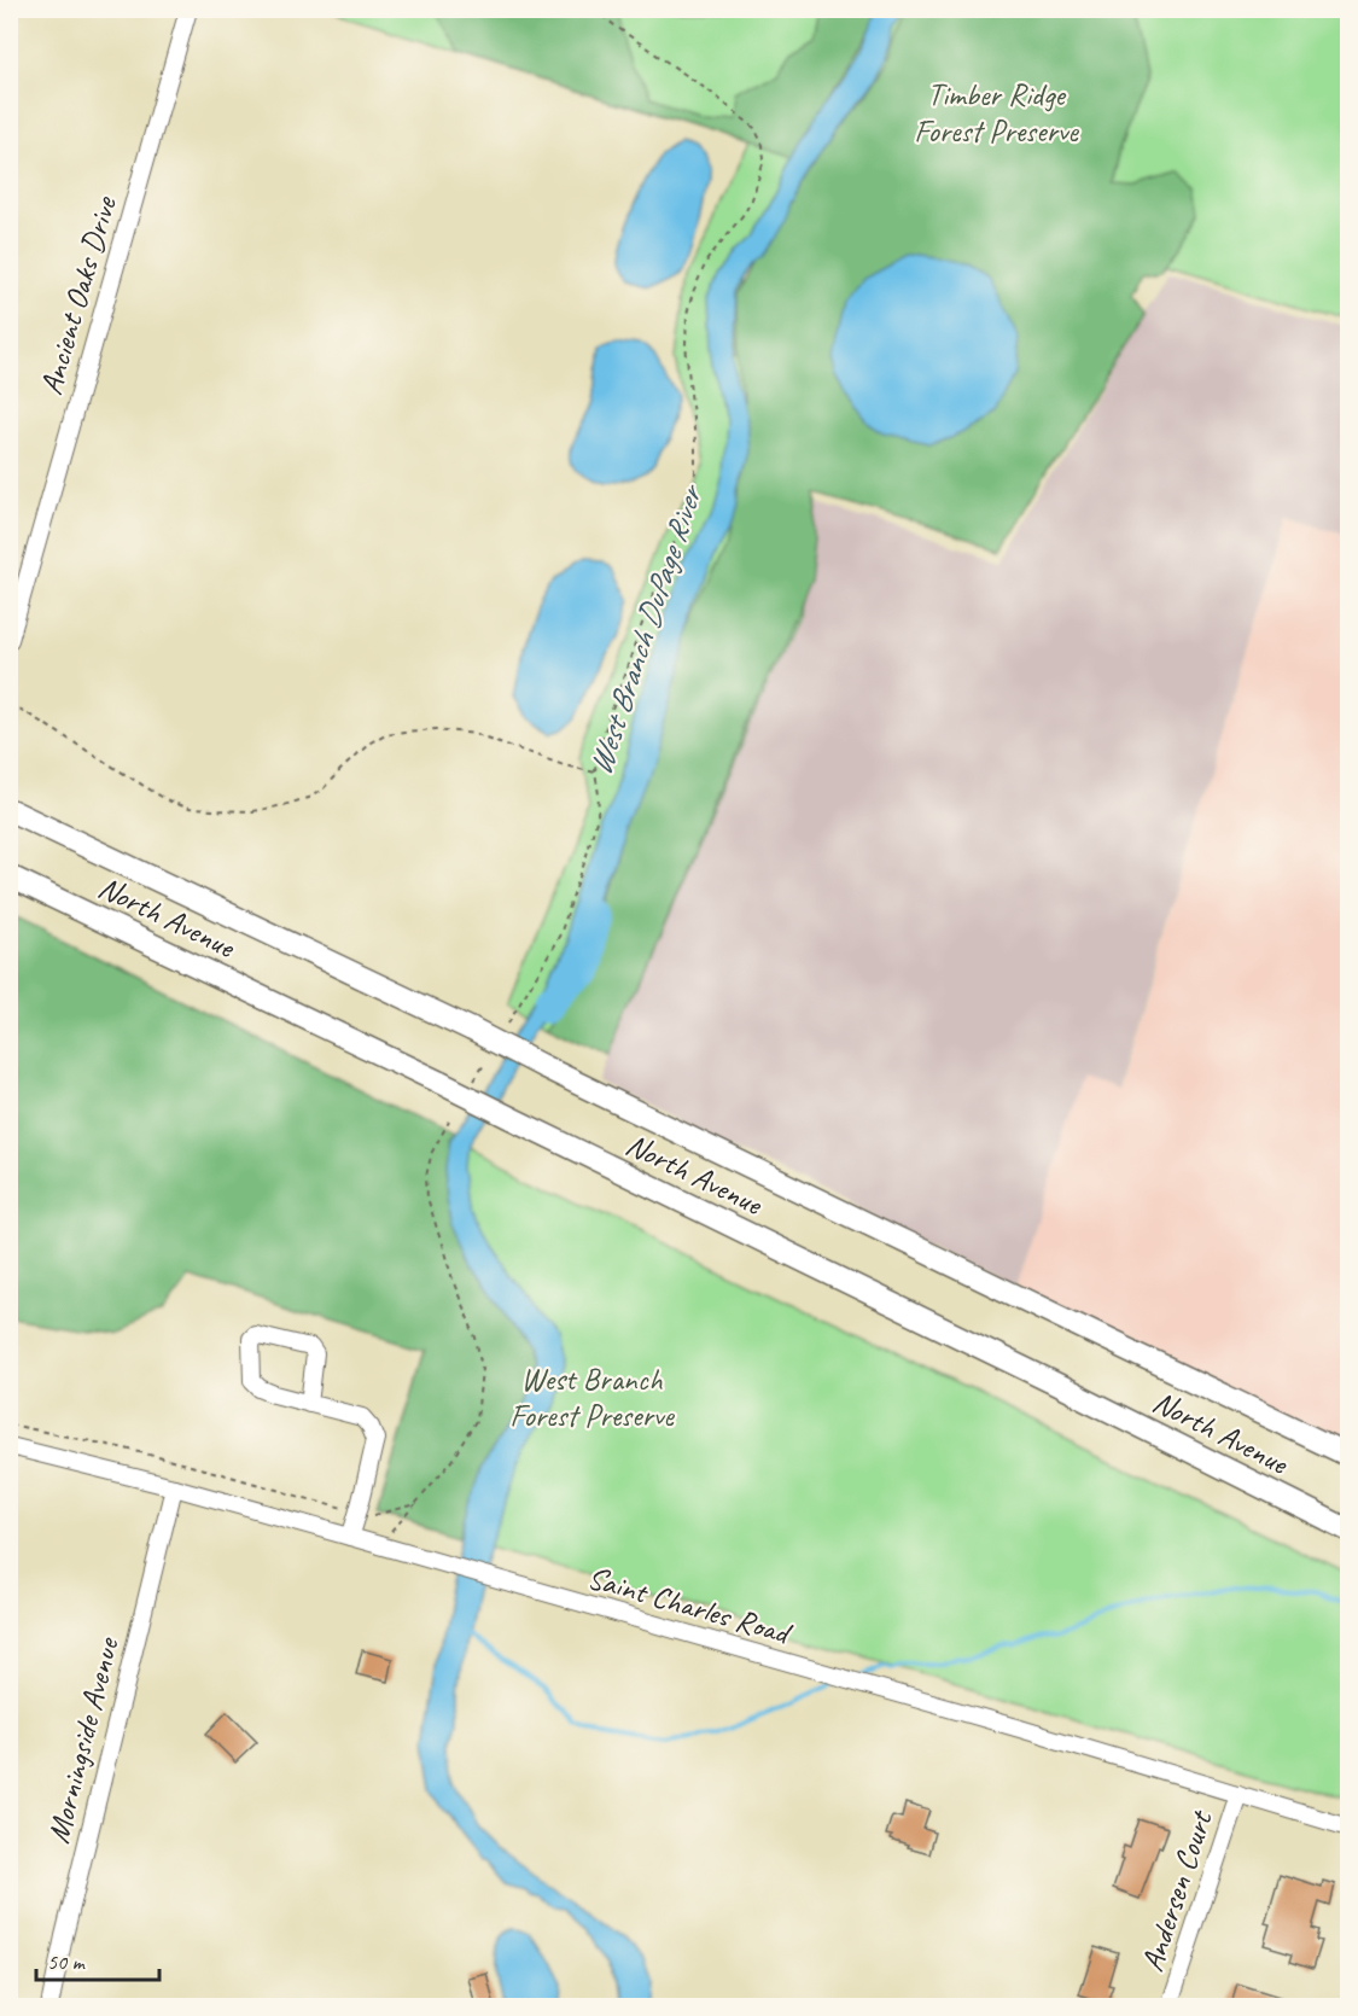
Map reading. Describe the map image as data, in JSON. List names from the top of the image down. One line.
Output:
{"streets":{"main road":["North Avenue"],"street":["Ancient Oaks Drive","Saint Charles Road","Morningside Avenue","Andersen Court"]},"crossings":[["Saint Charles Road","Morningside Avenue"],["Saint Charles Road","Andersen Court"]],"water":["West Branch DuPage River"],"parks":["Timber Ridge Forest Preserve","West Branch Forest Preserve"],"scale_bar":"50 m"}
